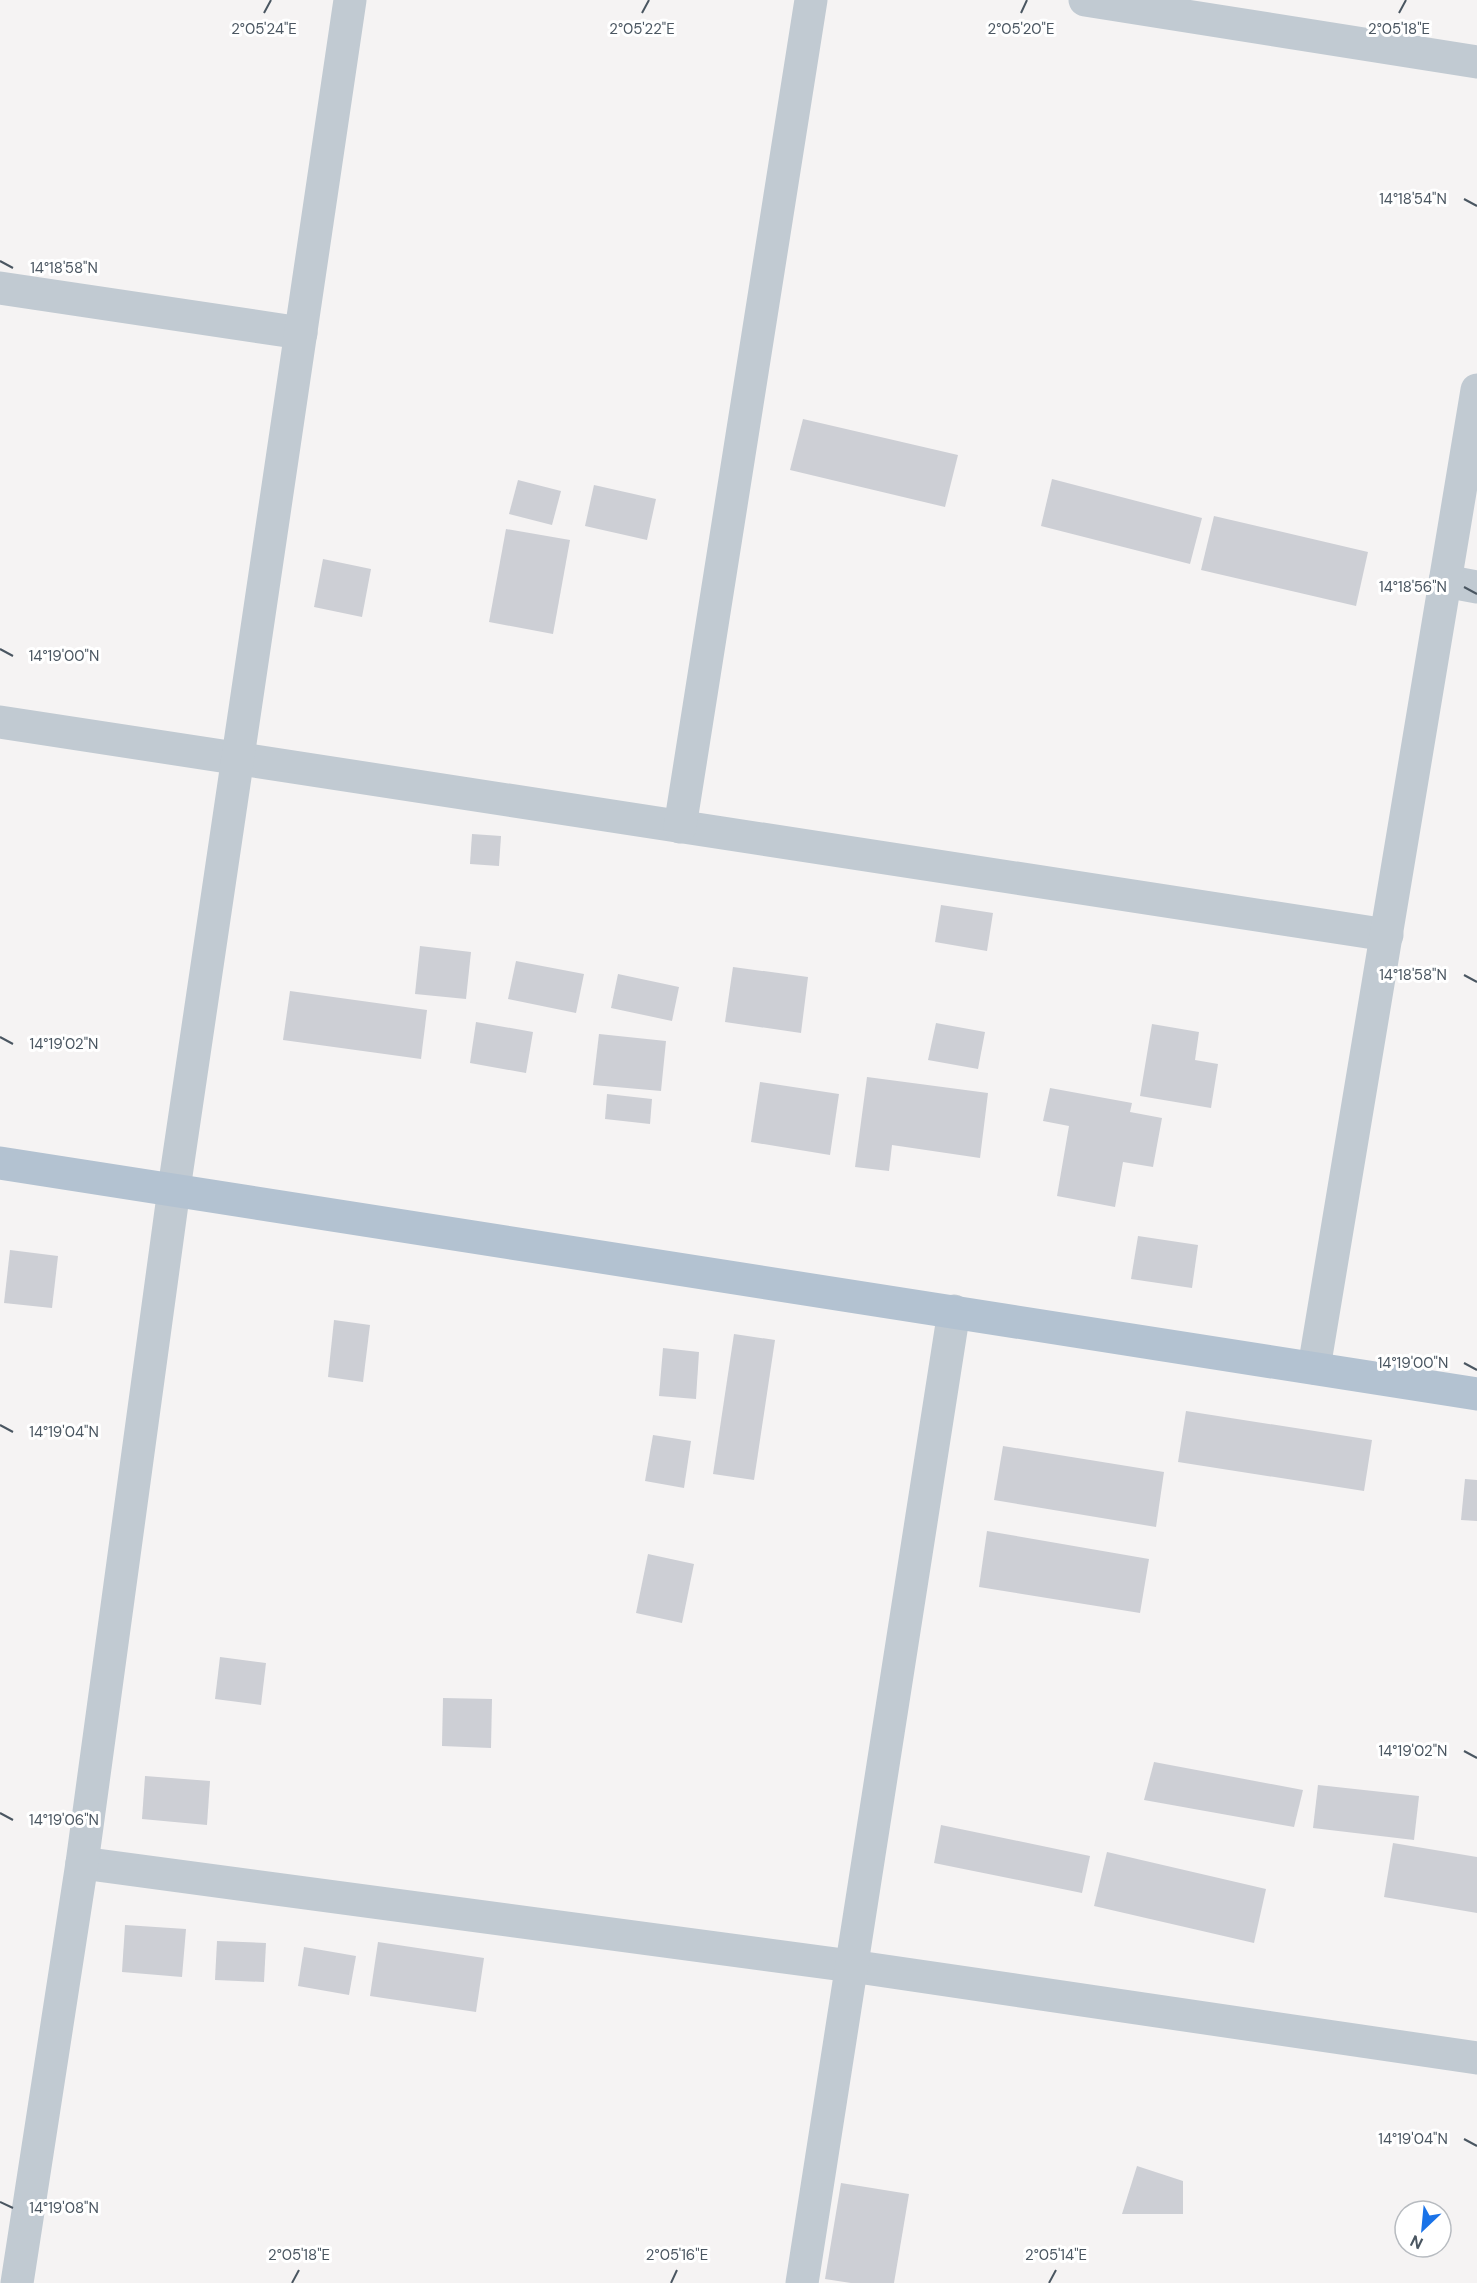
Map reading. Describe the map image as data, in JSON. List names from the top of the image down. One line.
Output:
{"north":"bottom left","coordinates":["2°05'24\"E","2°05'22\"E","2°05'20\"E","2°05'18\"E","14°18'54\"N","14°18'58\"N","14°18'56\"N","14°19'00\"N","14°19'02\"N","14°19'04\"N","14°19'06\"N","14°19'08\"N","2°05'16\"E","2°05'14\"E"]}
